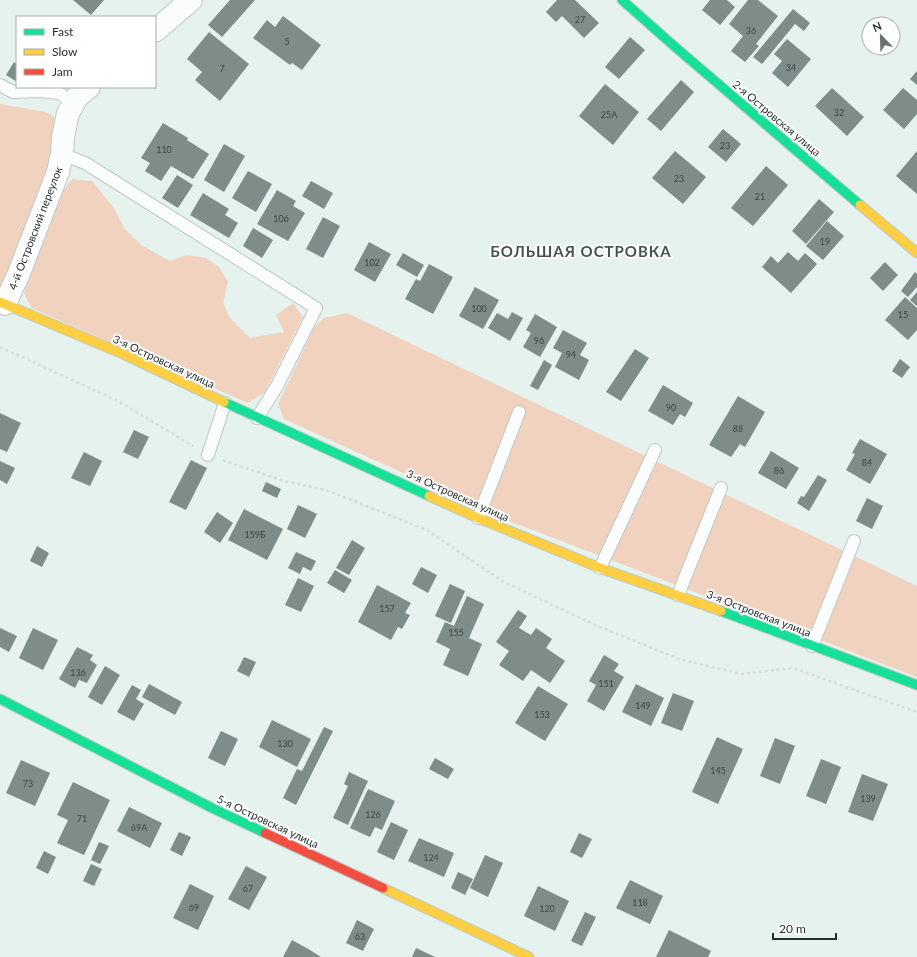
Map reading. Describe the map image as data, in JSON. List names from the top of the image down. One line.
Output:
{"streets":{"street":["2-я Островская улица","4-й Островский переулок","3-я Островская улица","5-я Островская улица"]},"crossings":[["4-й Островский переулок","3-я Островская улица"]],"districts":["БОЛЬШАЯ ОСТРОВКА"],"house_numbers":["27","36","5","34","7","32","25А","23","110","23","21","106","19","102","100","15","96","94","90","88","84","86","159Б","157","155","136","151","149","153","130","145","73","139","126","71","69А","124","67","118","69","120","63"],"legend":["Fast","Slow","Jam"],"scale_bar":"20 m","north":"top left"}
